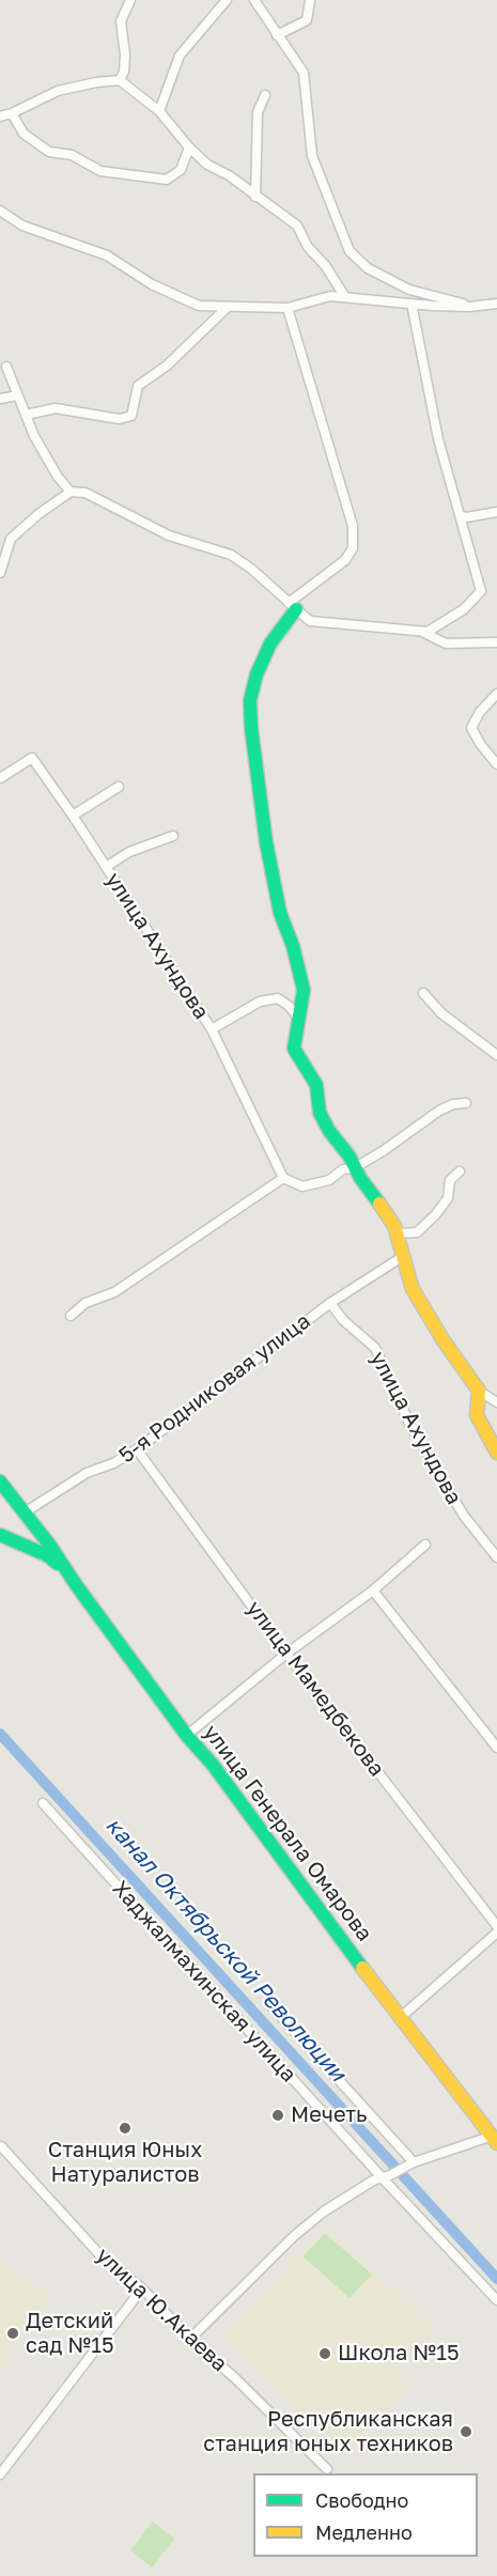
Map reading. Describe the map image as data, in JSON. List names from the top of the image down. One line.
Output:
{"streets":{"street":["улица Ахундова","5-я Родниковая улица","улица Мамедбекова","улица Генерала Омарова","Хаджалмахинская улица","улица Ю.Акаева"]},"crossings":[["улица Ахундова","5-я Родниковая улица"],["5-я Родниковая улица","улица Мамедбекова"],["5-я Родниковая улица","улица Генерала Омарова"]],"water":["канал Октябрьской Революции"],"places":["Мечеть","Станция Юных Натуралистов","Детский сад №15","Школа №15","Республиканская станция юных техников"],"legend":["Свободно","Медленно"]}
